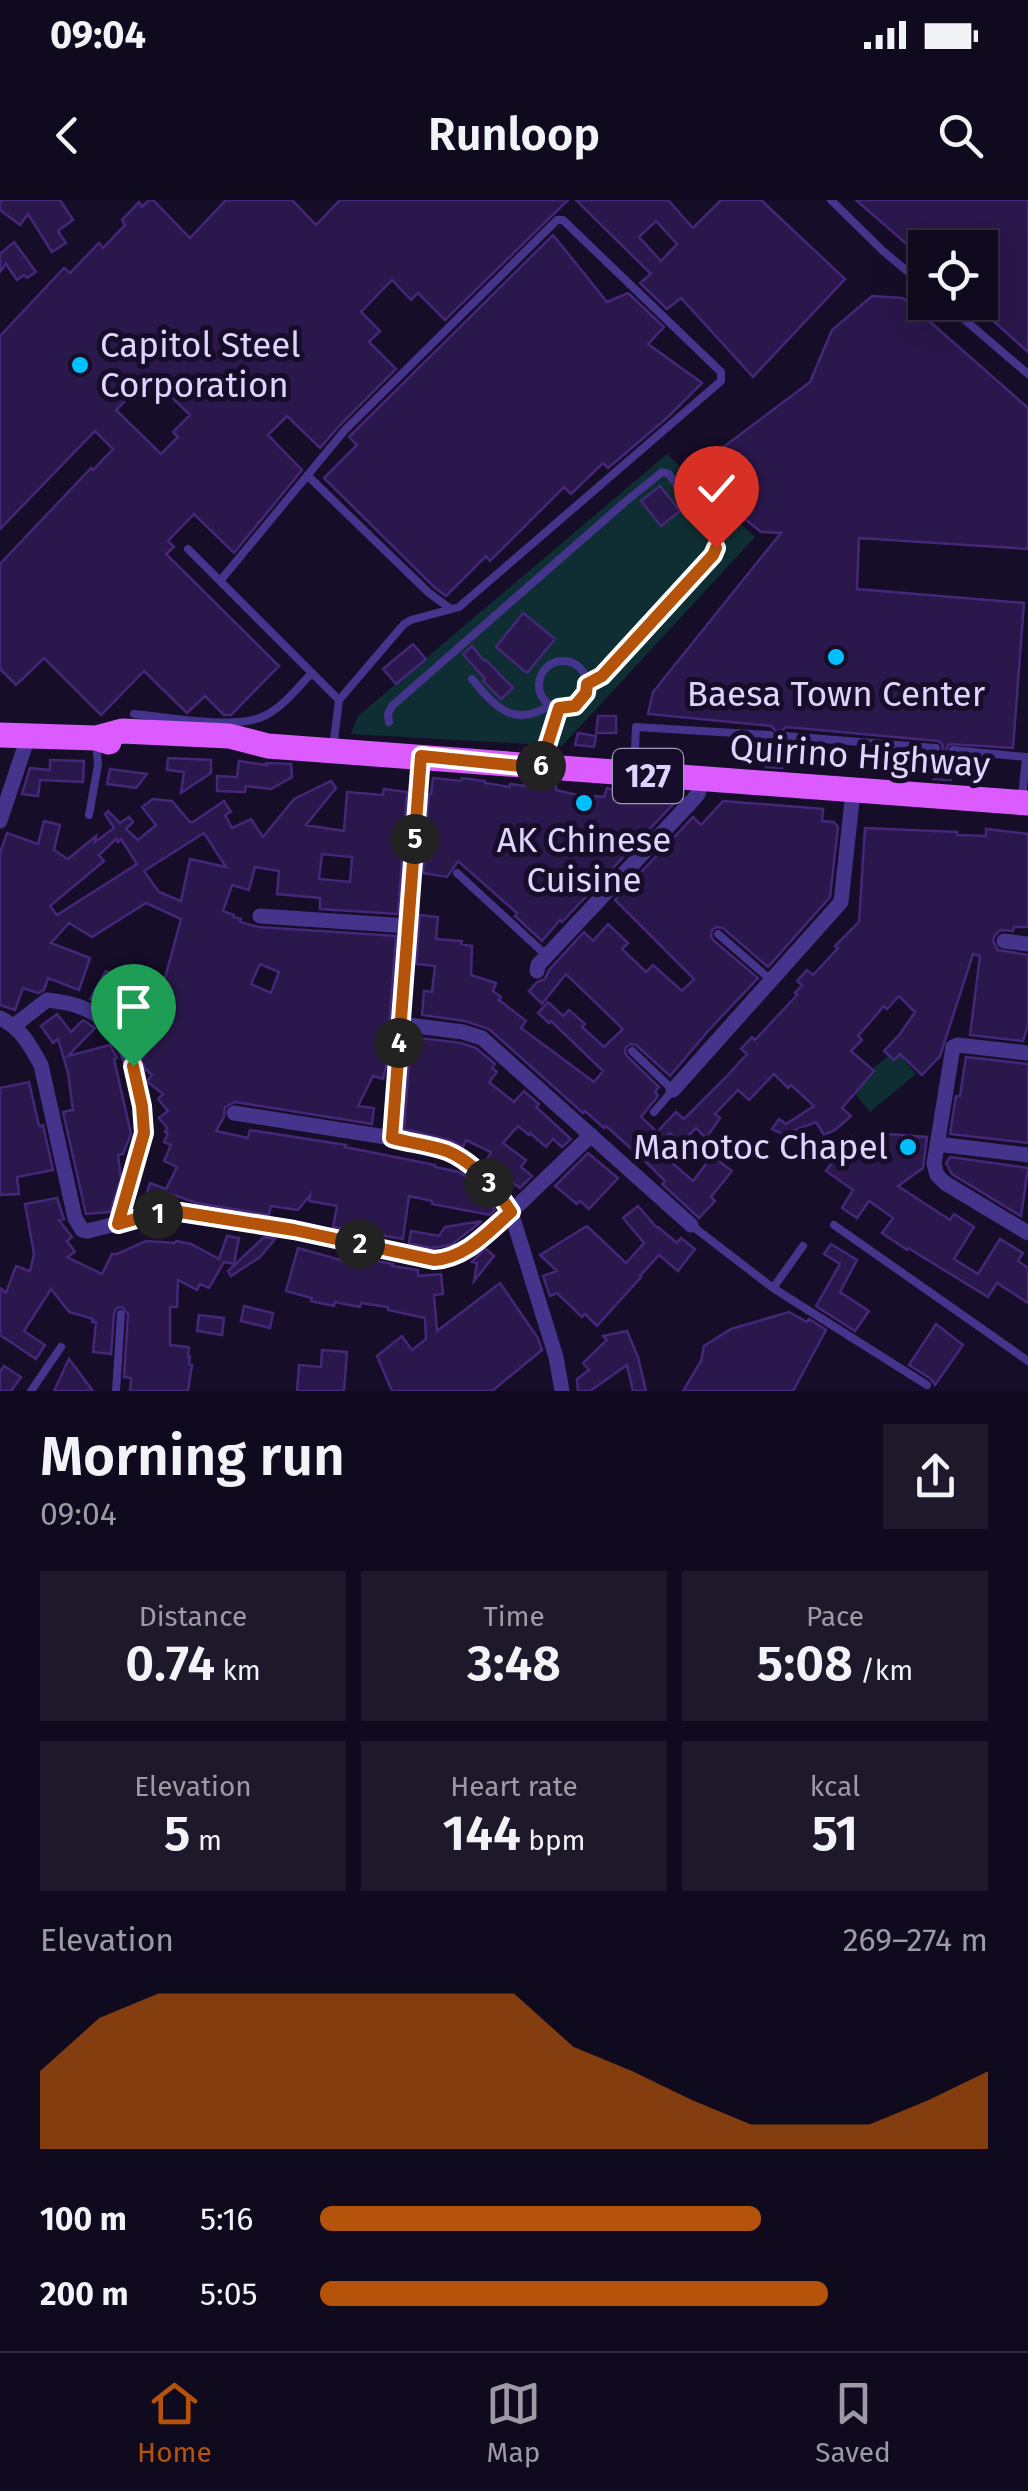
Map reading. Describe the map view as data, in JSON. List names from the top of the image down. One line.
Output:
{"streets":{"main road":["Quirino Highway","127"]},"places":["Capitol Steel Corporation","Baesa Town Center","AK Chinese Cuisine","Manotoc Chapel"],"page":{"status":"09:04","header":"Runloop","pins":["6","5","4","3","1","2"],"heading":["Morning run","09:04"],"stats":[["Distance","0.74 km"],["Time","3:48"],["Pace","5:08 /km"],["Elevation","5 m"],["Heart rate","144 bpm"],["kcal","51"]],"chart":["Elevation","269–274 m"],"list":[{"name":"100 m","note":"5:16"},{"name":"200 m","note":"5:05"}],"tabs":["Home","Map","Saved"]}}
